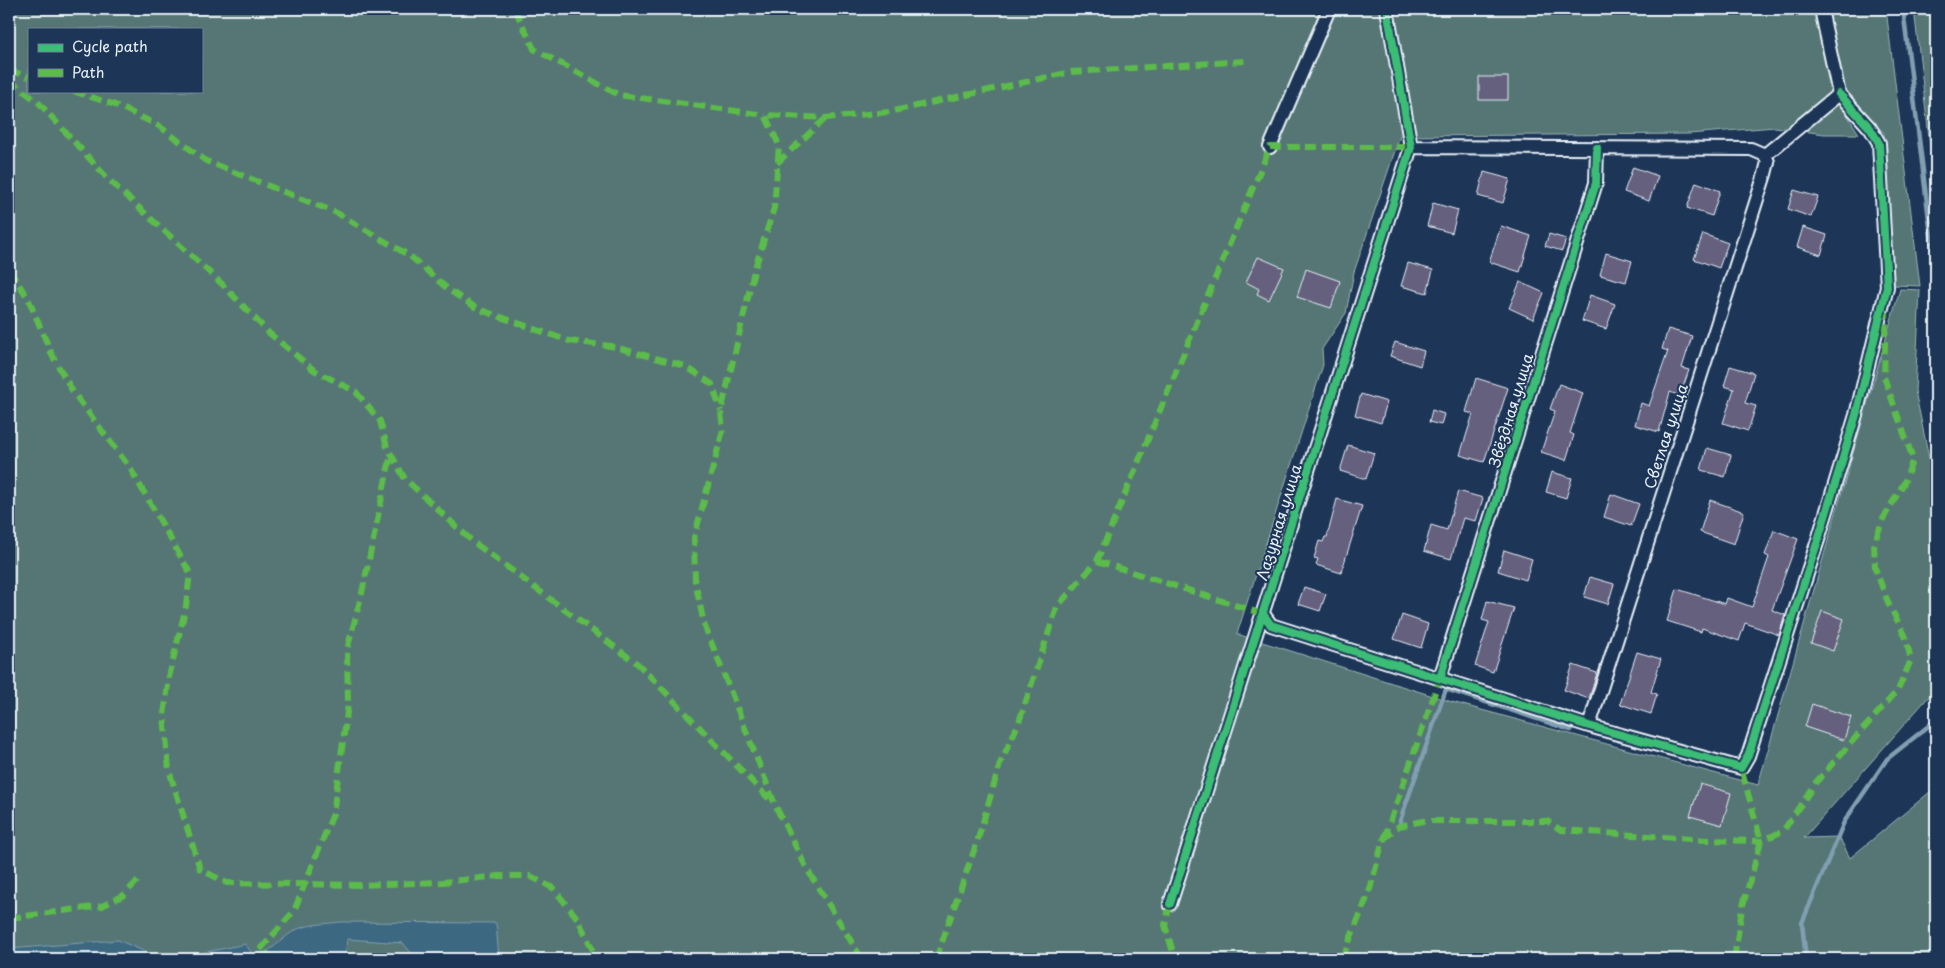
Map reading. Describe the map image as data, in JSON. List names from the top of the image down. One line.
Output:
{"streets":{"street":["Звёздная улица","Светлая улица","Лазурная улица"]},"legend":["Cycle path","Path"]}
